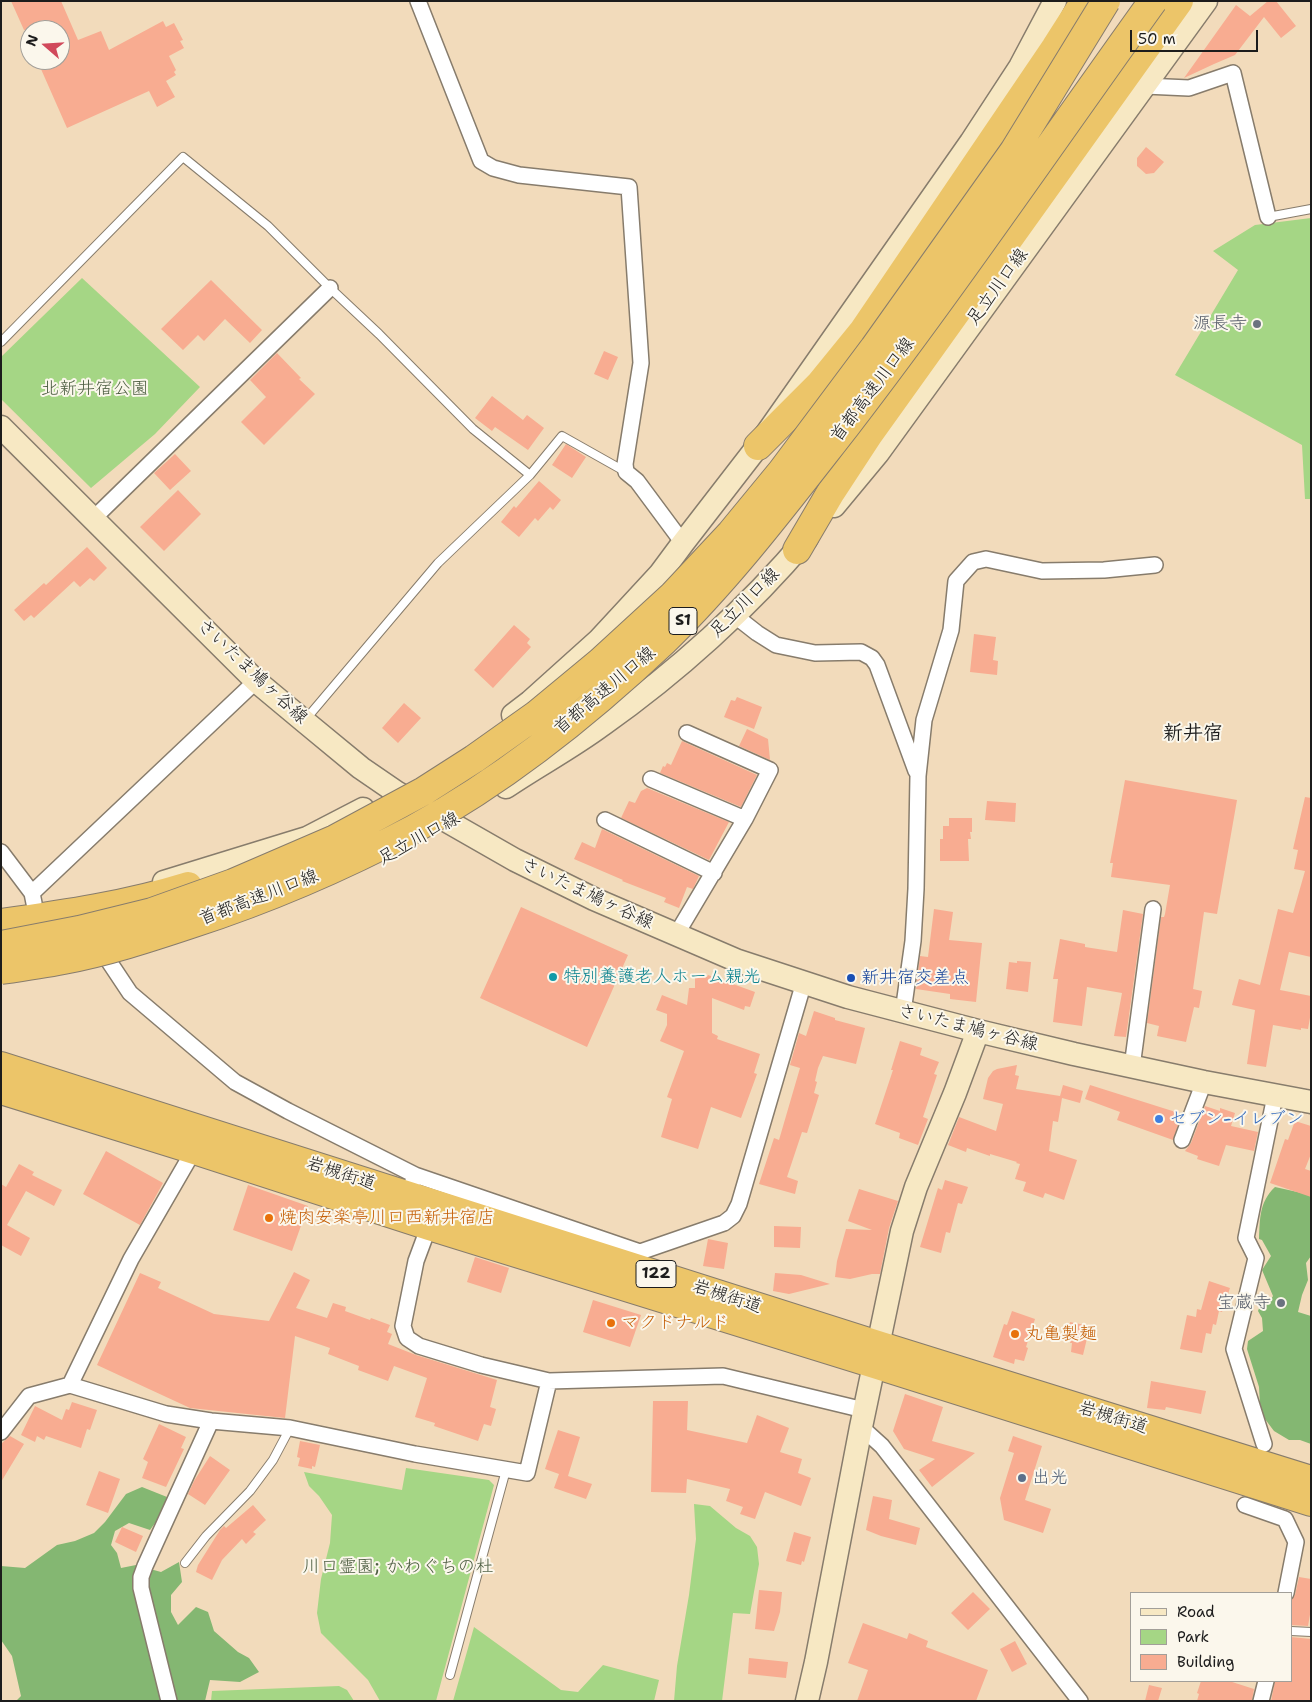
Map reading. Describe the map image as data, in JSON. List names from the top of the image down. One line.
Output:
{"streets":{"highway":["首都高速川口線","S1","岩槻街道","122"],"main road":["足立川口線","さいたま鳩ヶ谷線"]},"crossings":[["足立川口線","さいたま鳩ヶ谷線"]],"districts":["新井宿"],"parks":["北新井宿公園","川口霊園; かわぐちの杜"],"places":["源長寺","特別養護老人ホーム親光","新井宿交差点","セブン-イレブン","焼肉安楽亭川口西新井宿店","宝蔵寺","マクドナルド","丸亀製麺","出光"],"legend":["Road","Park","Building"],"scale_bar":"50 m","north":"left"}
